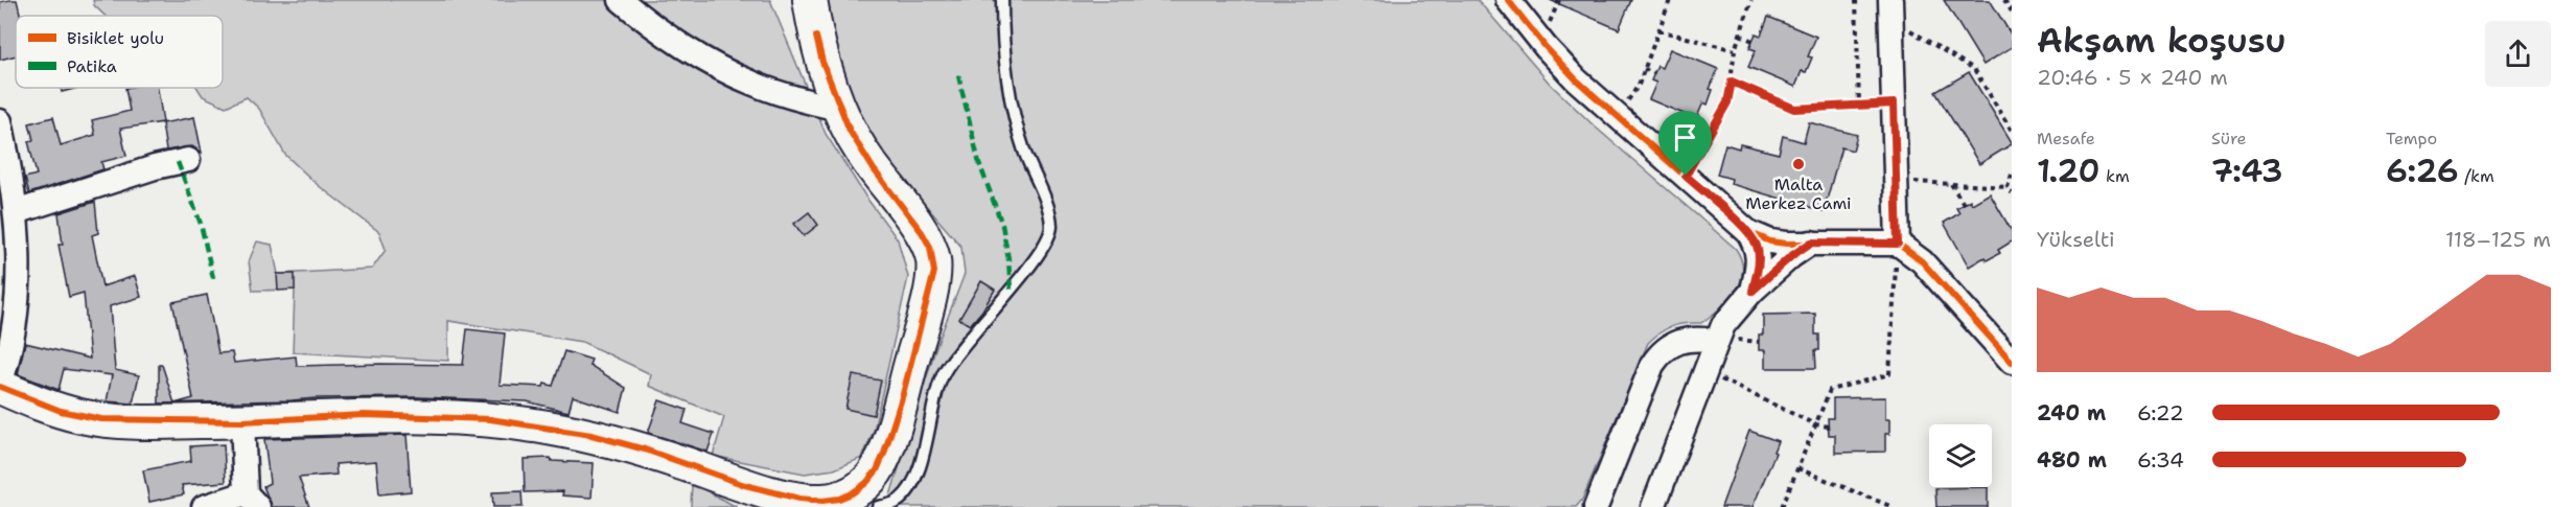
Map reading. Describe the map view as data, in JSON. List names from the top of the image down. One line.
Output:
{"places":["Malta Merkez Cami"],"legend":["Bisiklet yolu","Patika"],"page":{"heading":["Akşam koşusu","20:46 · 5 × 240 m"],"stats":[["Mesafe","1.20 km"],["Süre","7:43"],["Tempo","6:26 /km"]],"chart":["Yükselti","118–125 m"],"list":[{"name":"240 m","note":"6:22"},{"name":"480 m","note":"6:34"}]}}
